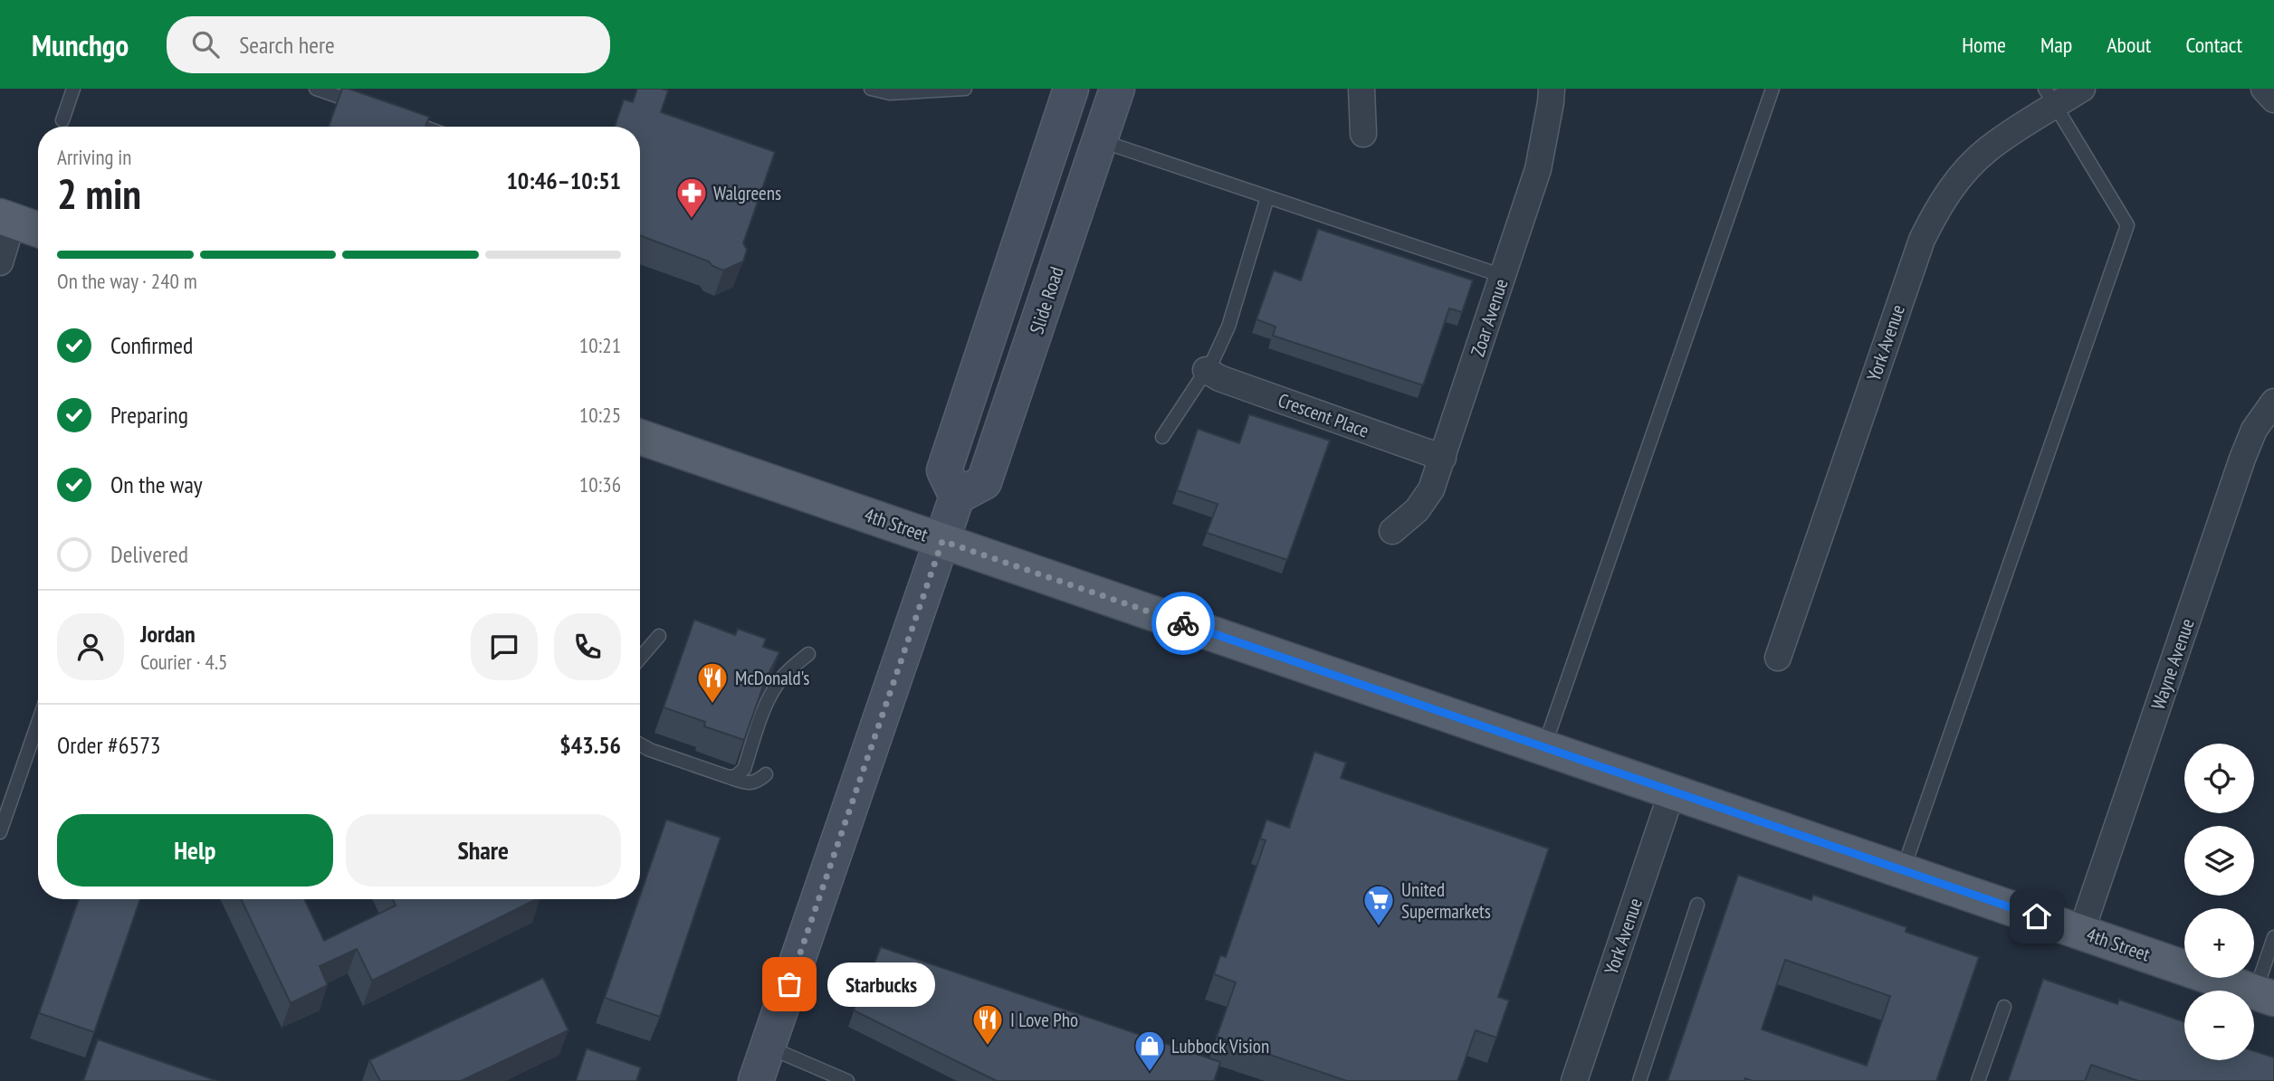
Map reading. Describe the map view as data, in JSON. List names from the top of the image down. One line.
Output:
{"streets":{"main road":["Slide Road","4th Street"],"street":["Zoar Avenue","York Avenue","Crescent Place","Wayne Avenue"]},"crossings":[["Zoar Avenue","Crescent Place"],["York Avenue","4th Street"],["4th Street","Wayne Avenue"]],"places":{"pharmacy":["Walgreens"],"restaurant":["McDonald's","I Love Pho"],"supermarket":["United Supermarkets"],"other":["Starbucks"],"shop":["Lubbock Vision"]},"page":{"header":"Munchgo","search":"Search here","nav":["Home","Map","About","Contact"],"heading":["2 min","Arriving in","10:46–10:51"],"panel":["Jordan","Courier · 4.5","Order #6573","$43.56"],"bar":"On the way · 240 m","list":[["Confirmed","10:21"],["Preparing","10:25"],["On the way","10:36"],"Delivered"],"map_buttons":["+","−"],"buttons":["Help","Share"],"bubble":"Starbucks"}}
